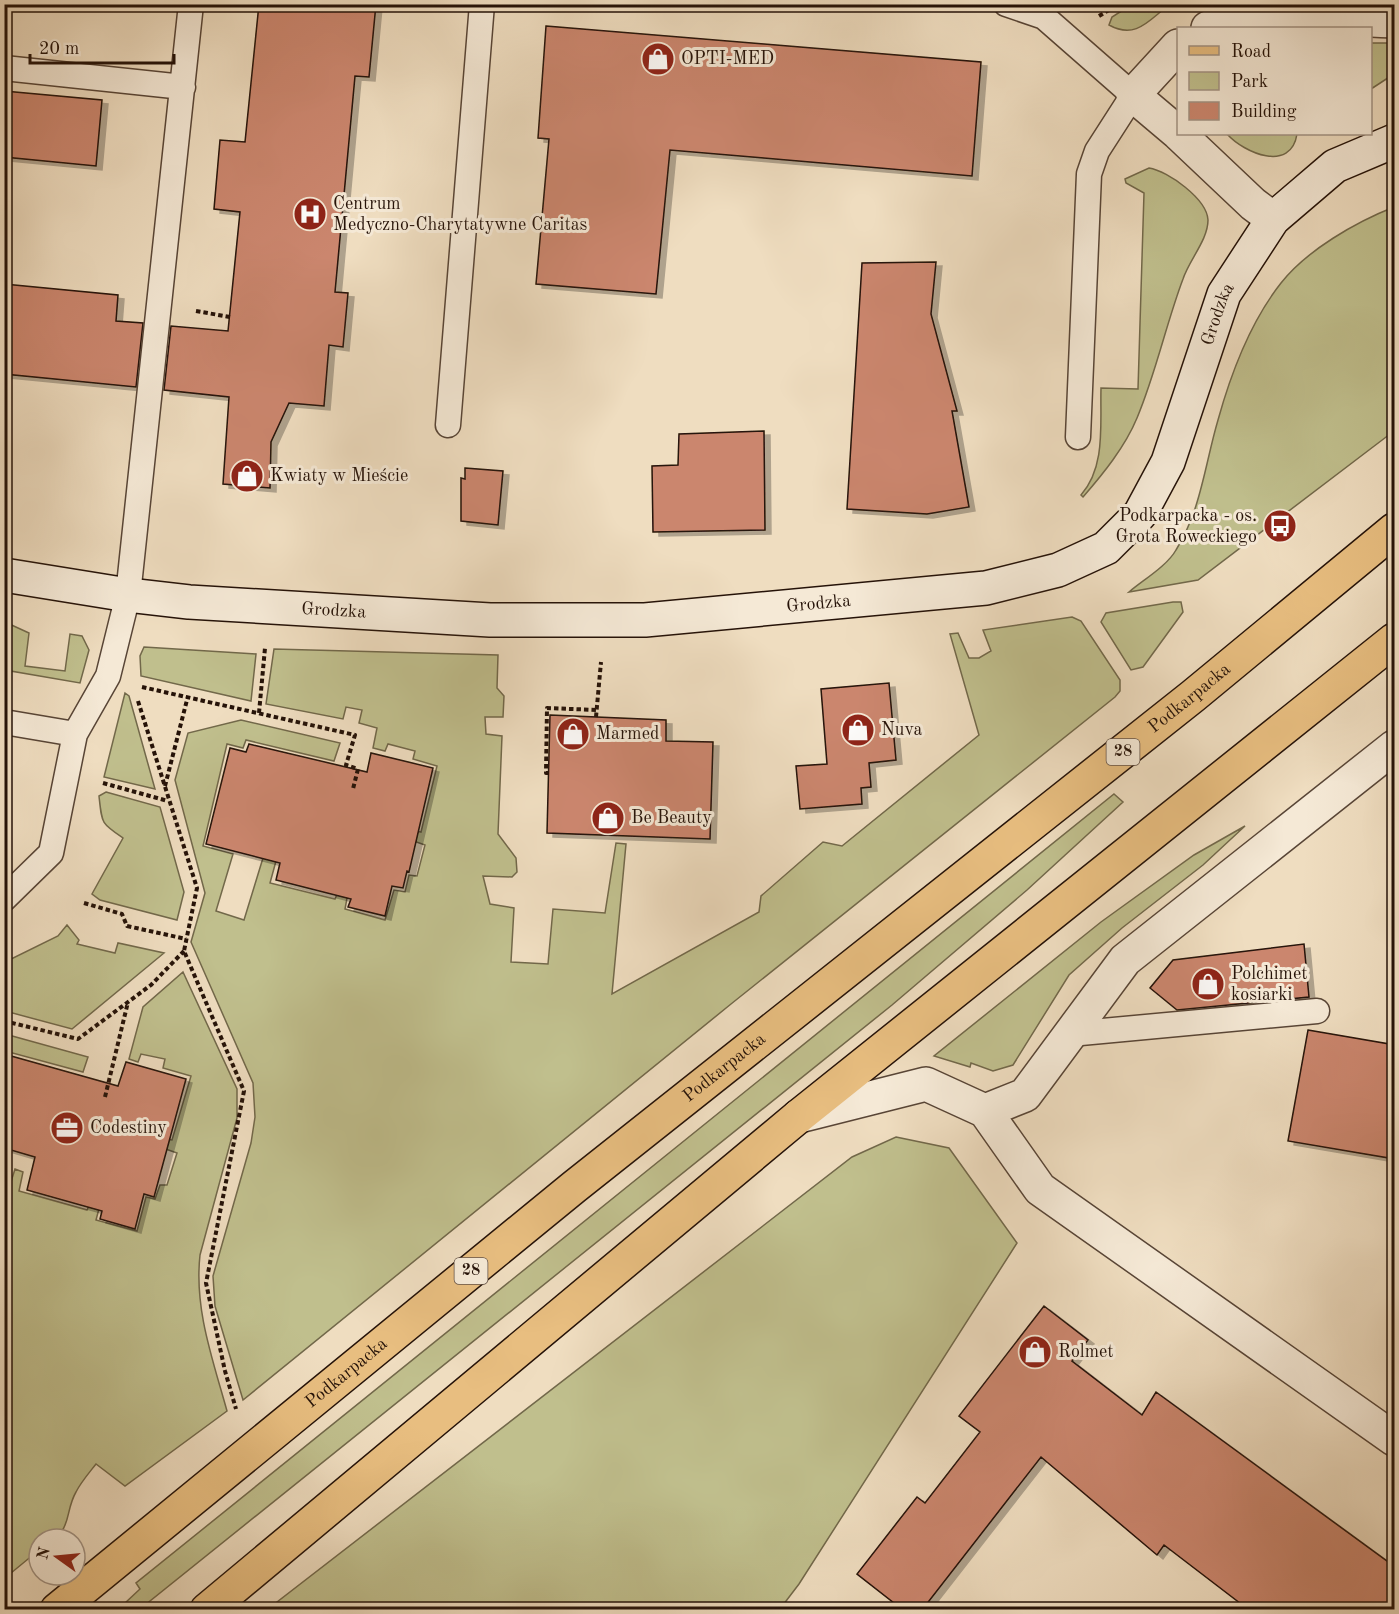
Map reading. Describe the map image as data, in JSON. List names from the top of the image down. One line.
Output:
{"streets":{"main road":["Podkarpacka","28"],"street":["Grodzka"]},"places":{"shop":["OPTI-MED","Kwiaty w Mieście","Nuva","Marmed","Be Beauty","Polchimet kosiarki","Rolmet"],"hospital":["Centrum Medyczno-Charytatywne Caritas"],"bus stop":["Podkarpacka - os. Grota Roweckiego"],"office":["Codestiny"]},"legend":["Road","Park","Building"],"scale_bar":"20 m","north":"left"}
